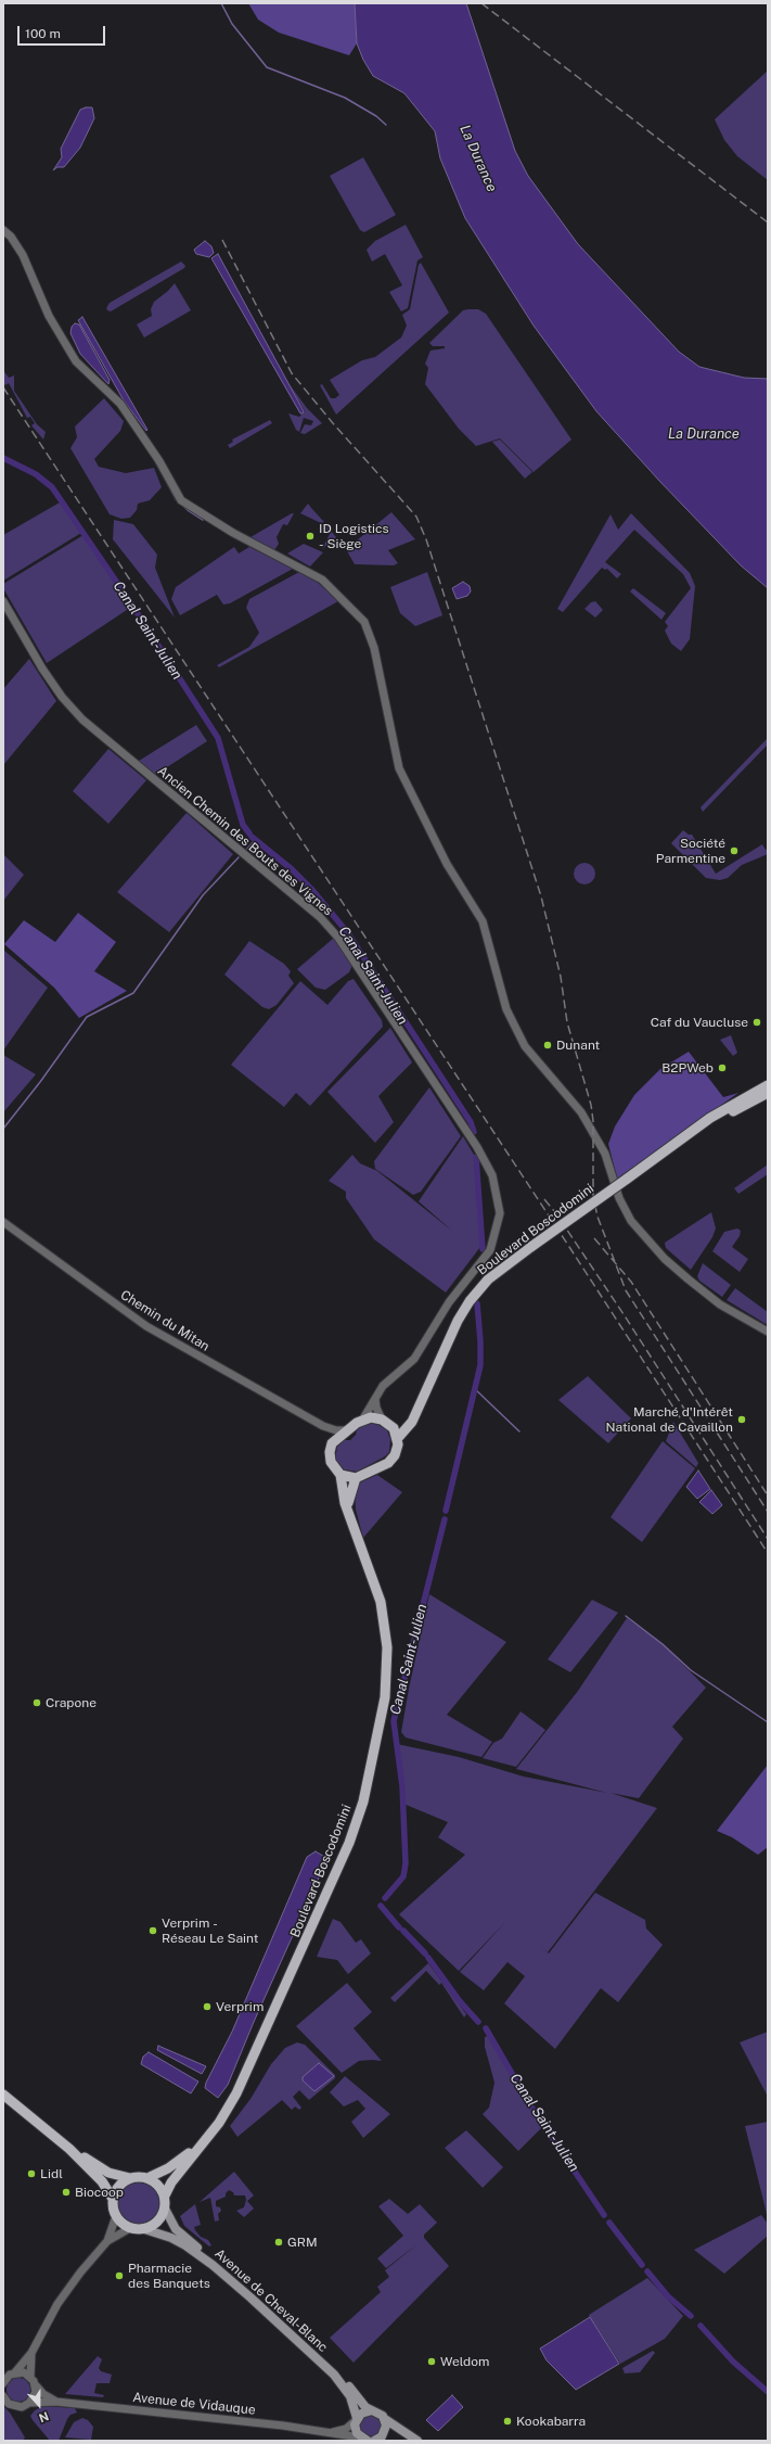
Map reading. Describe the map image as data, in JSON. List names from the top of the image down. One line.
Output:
{"streets":{"main road":["Boulevard Boscodomini","Avenue de Cheval-Blanc"],"street":["Ancien Chemin des Bouts des Vignes","Chemin du Mitan","Avenue de Vidauque"]},"crossings":[["Ancien Chemin des Bouts des Vignes","Boulevard Boscodomini"],["Ancien Chemin des Bouts des Vignes","Chemin du Mitan"],["Boulevard Boscodomini","Chemin du Mitan"],["Boulevard Boscodomini","Avenue de Cheval-Blanc"],["Avenue de Cheval-Blanc","Avenue de Vidauque"]],"water":["La Durance","Canal Saint-Julien"],"places":["ID Logistics - Siège","Société Parmentine","Caf du Vaucluse","Dunant","B2PWeb","Marché d'Intérêt National de Cavaillon","Crapone","Verprim - Réseau Le Saint","Verprim","Lidl","Biocoop","GRM","Pharmacie des Banquets","Weldom","Kookabarra"],"scale_bar":"100 m","north":"bottom"}
